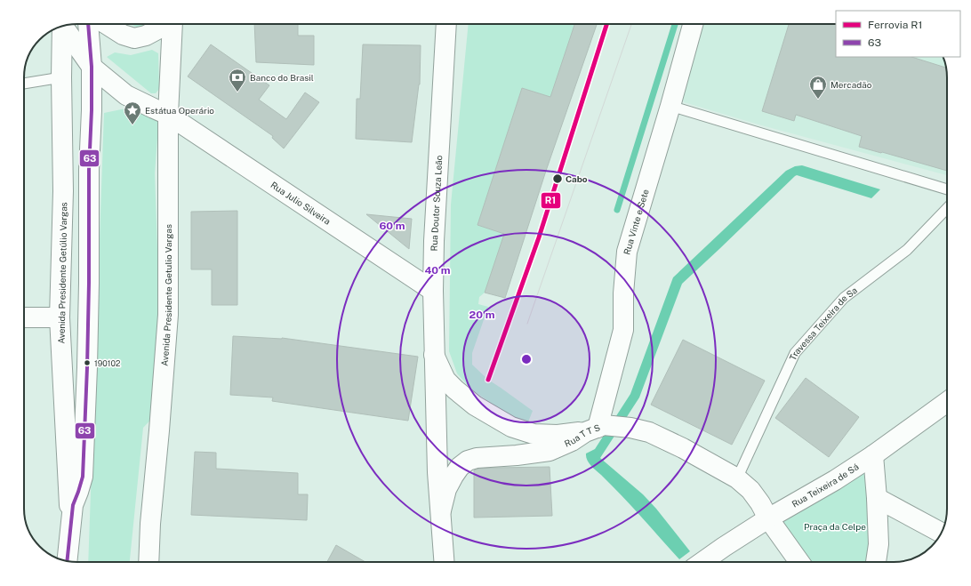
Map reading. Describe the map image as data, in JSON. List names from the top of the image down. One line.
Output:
{"streets":{"street":["Rua Julio Silveira","Rua Doutor Souza Leão","Rua Vinte e Sete","Avenida Presidente Getúlio Vargas","Avenida Presidente Getulio Vargas","Rua T T S","Rua Teixeira de Sá"],"lane":["Travessa Teixeira de Sa"]},"crossings":[["Rua Julio Silveira","Rua Doutor Souza Leão"],["Rua Julio Silveira","Avenida Presidente Getúlio Vargas"],["Rua Julio Silveira","Avenida Presidente Getulio Vargas"],["Rua Doutor Souza Leão","Rua T T S"],["Rua Vinte e Sete","Rua T T S"],["Travessa Teixeira de Sa","Rua T T S"],["Rua T T S","Rua Teixeira de Sá"]],"parks":["Praça da Celpe"],"places":{"bank":["Banco do Brasil"],"shop":["Mercadão"],"place":["Estátua Operário"],"other":["Cabo","190102"]},"lines":["rail line R1","transit line 63"],"legend":["Ferrovia R1","63"],"rings":["60 m","40 m","20 m"]}
